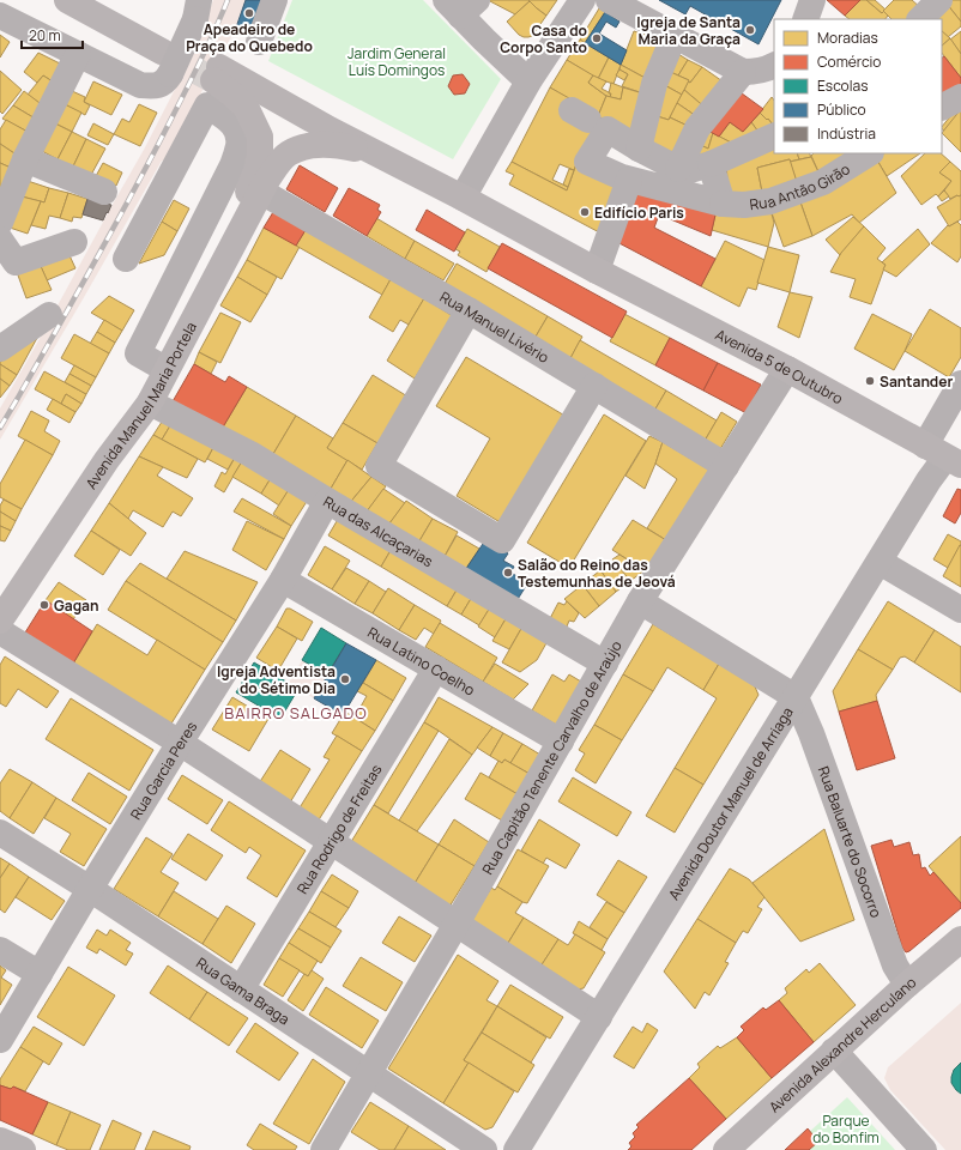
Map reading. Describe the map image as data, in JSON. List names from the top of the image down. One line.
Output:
{"streets":{"main road":["Avenida 5 de Outubro","Avenida Manuel Maria Portela","Avenida Alexandre Herculano"],"street":["Rua Antão Girão","Rua Manuel Livério","Rua das Alcaçarias","Rua Latino Coelho","Rua Capitão Tenente Carvalho de Araújo","Rua Garcia Peres","Avenida Doutor Manuel de Arriaga","Rua Rodrigo de Freitas","Rua Baluarte do Socorro","Rua Gama Braga"]},"crossings":[["Rua Manuel Livério","Avenida Manuel Maria Portela"],["Rua Manuel Livério","Rua Capitão Tenente Carvalho de Araújo"],["Avenida 5 de Outubro","Avenida Manuel Maria Portela"],["Avenida 5 de Outubro","Rua Capitão Tenente Carvalho de Araújo"],["Avenida 5 de Outubro","Avenida Doutor Manuel de Arriaga"],["Avenida Manuel Maria Portela","Rua das Alcaçarias"],["Rua das Alcaçarias","Rua Capitão Tenente Carvalho de Araújo"],["Rua das Alcaçarias","Rua Garcia Peres"],["Rua Latino Coelho","Rua Capitão Tenente Carvalho de Araújo"],["Rua Latino Coelho","Rua Garcia Peres"],["Rua Latino Coelho","Rua Rodrigo de Freitas"],["Rua Capitão Tenente Carvalho de Araújo","Rua Gama Braga"],["Rua Garcia Peres","Rua Gama Braga"],["Avenida Doutor Manuel de Arriaga","Rua Baluarte do Socorro"],["Rua Rodrigo de Freitas","Rua Gama Braga"],["Rua Baluarte do Socorro","Avenida Alexandre Herculano"]],"districts":["BAIRRO SALGADO"],"parks":["Jardim General Luís Domingos","Parque do Bonfim"],"places":["Apeadeiro de Praça do Quebedo","Igreja de Santa Maria da Graça","Casa do Corpo Santo","Edifício Paris","Santander","Salão do Reino das Testemunhas de Jeová","Gagan","Igreja Adventista do Sétimo Dia"],"legend":["Moradias","Comércio","Escolas","Público","Indústria"],"scale_bar":"20 m"}
